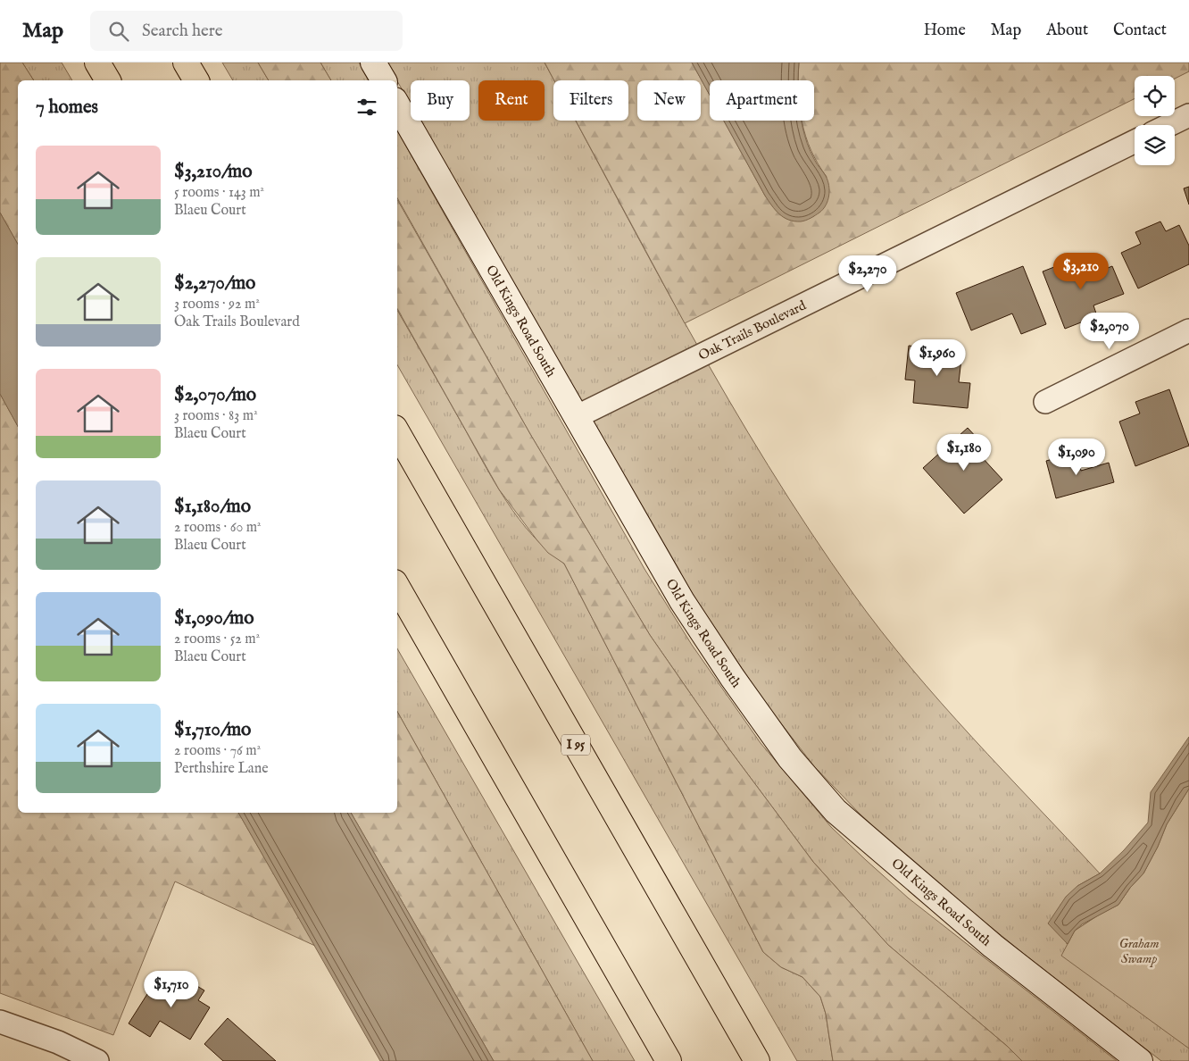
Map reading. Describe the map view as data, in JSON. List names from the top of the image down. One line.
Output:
{"streets":{"highway":["I 95"],"street":["Old Kings Road South","Oak Trails Boulevard"]},"crossings":[["Old Kings Road South","Oak Trails Boulevard"]],"parks":["Graham Swamp"],"page":{"header":"Map","search":"Search here","nav":["Home","Map","About","Contact"],"chip":["Buy","Rent","Filters","New","Apartment"],"heading":"7 homes","list":[{"name":"$3,210/mo","note":"5 rooms · 143 m² · Blaeu Court"},{"name":"$2,270/mo","note":"3 rooms · 92 m² · Oak Trails Boulevard"},{"name":"$2,070/mo","note":"3 rooms · 83 m² · Blaeu Court"},{"name":"$1,180/mo","note":"2 rooms · 60 m² · Blaeu Court"},{"name":"$1,090/mo","note":"2 rooms · 52 m² · Blaeu Court"},{"name":"$1,710/mo","note":"2 rooms · 76 m² · Perthshire Lane"}],"price":["$3,210","$2,270","$2,070","$1,960","$1,180","$1,090","$1,710"]}}
